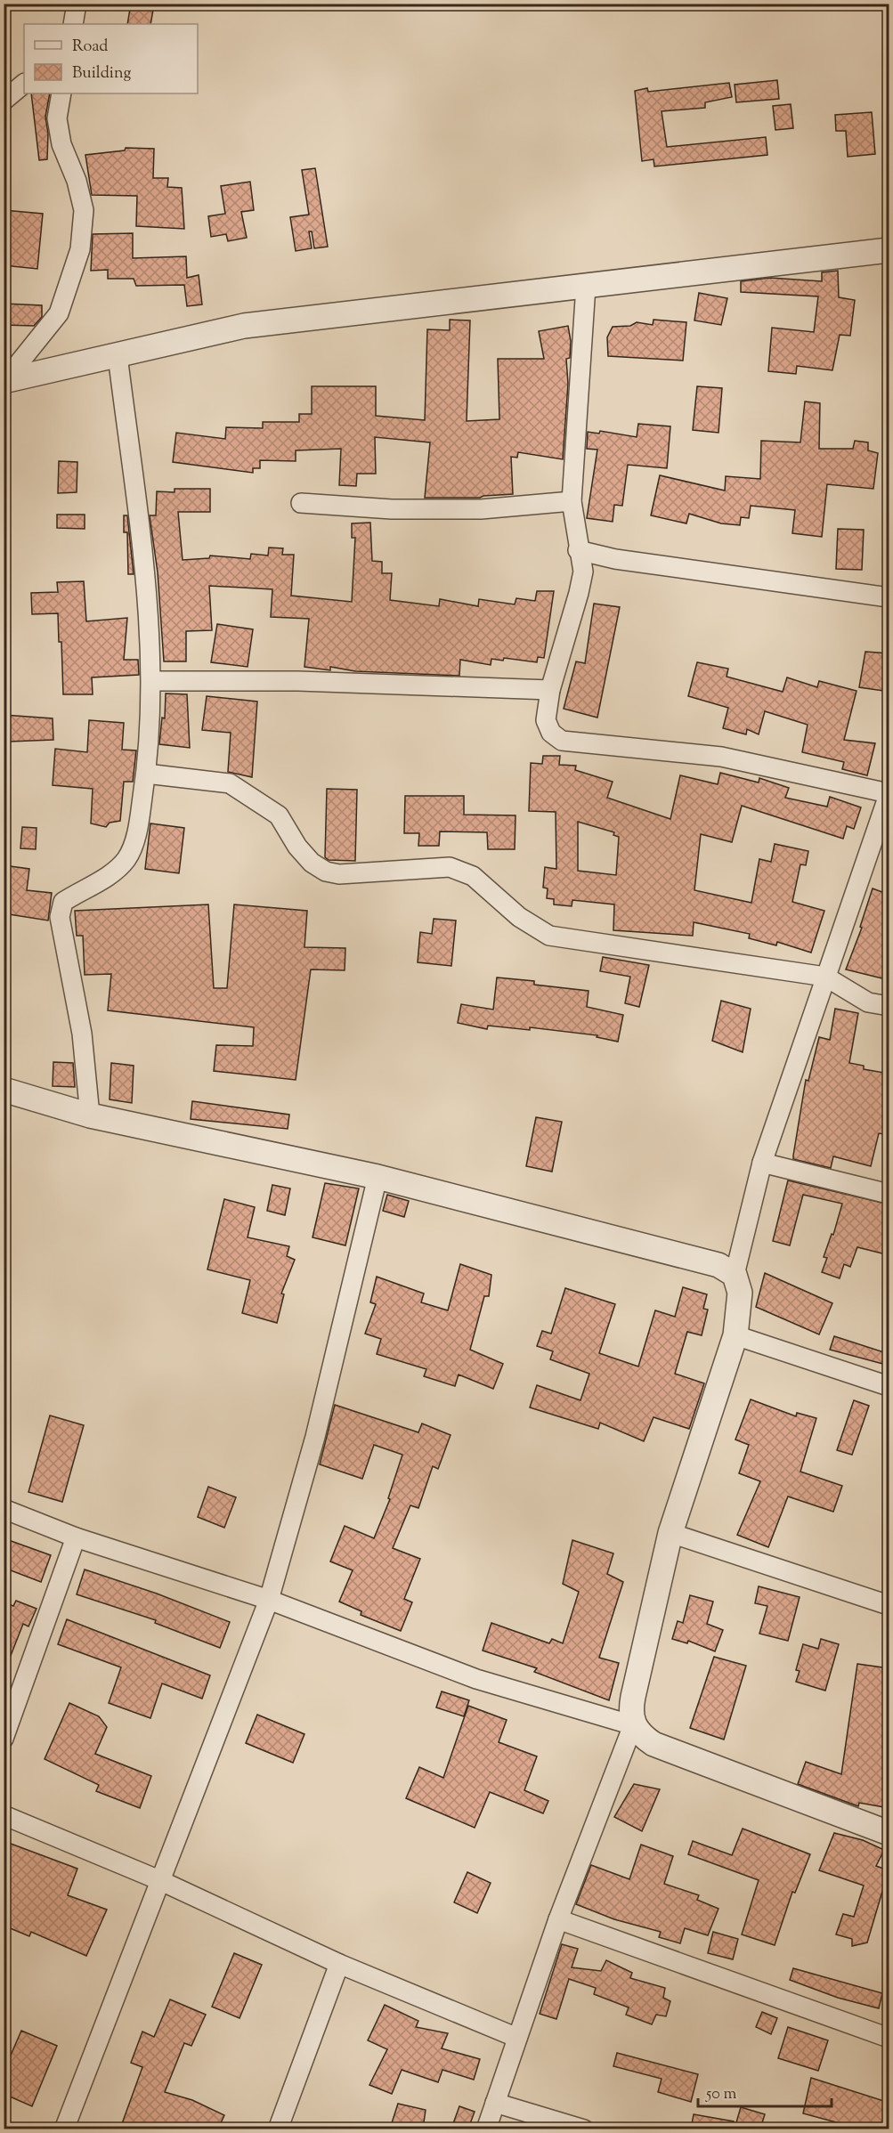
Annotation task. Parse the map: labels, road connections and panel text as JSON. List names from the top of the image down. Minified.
{"legend":["Road","Building"],"scale_bar":"50 m"}
